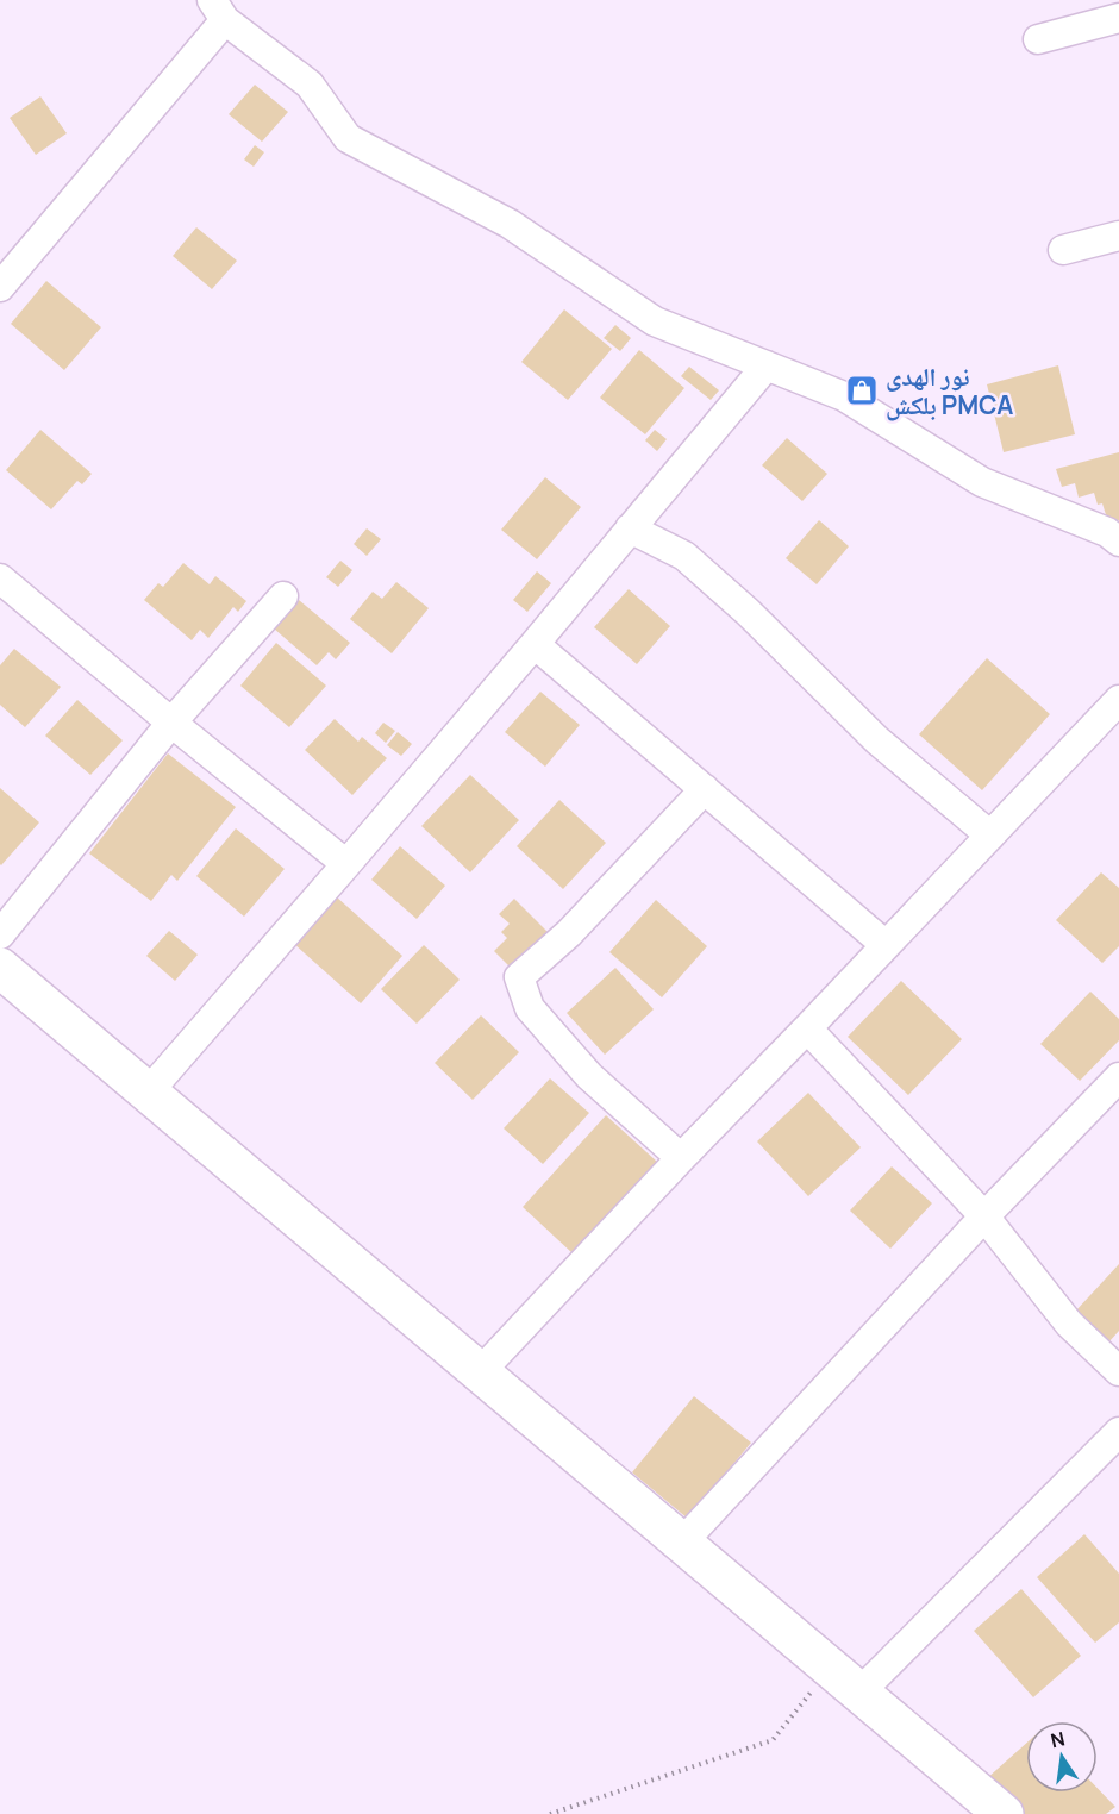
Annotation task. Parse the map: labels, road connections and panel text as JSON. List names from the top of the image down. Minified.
{"places":{"shop":["نور الهدى بلكش PMCA"]},"north":"top"}
